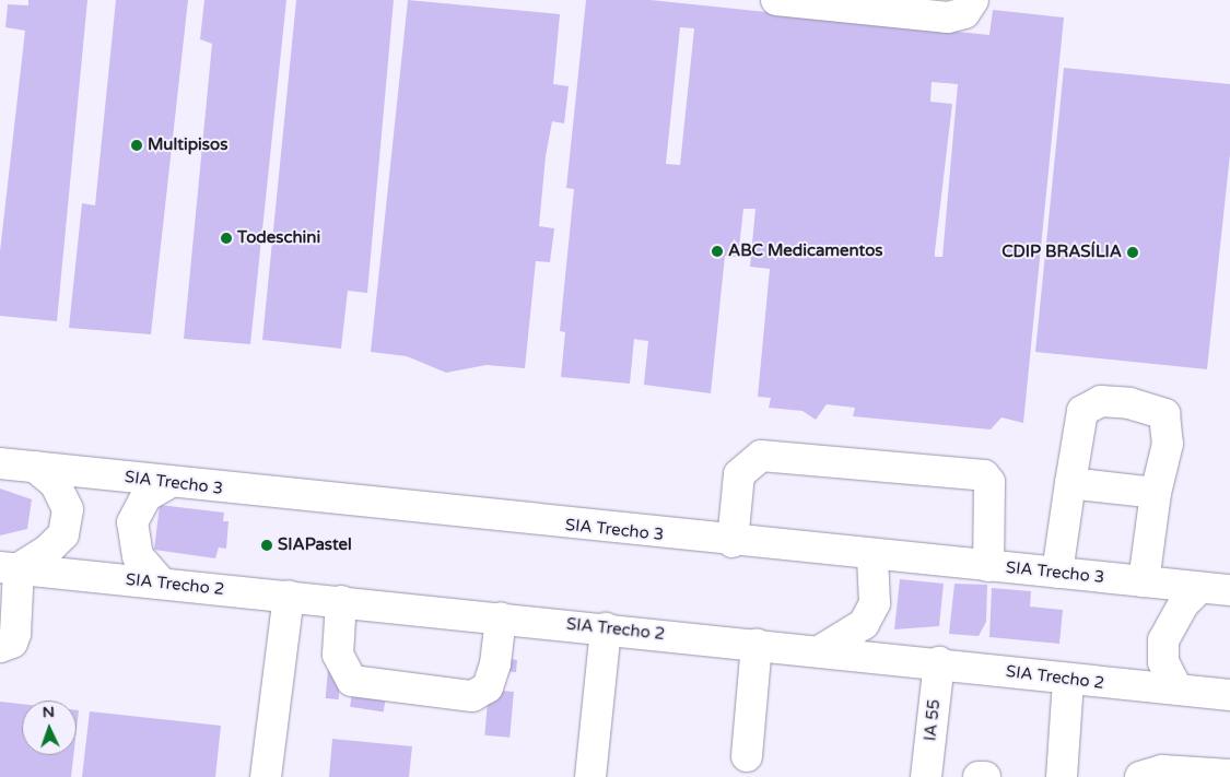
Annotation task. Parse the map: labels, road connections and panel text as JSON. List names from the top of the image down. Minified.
{"streets":{"main road":["SIA Trecho 3","SIA Trecho 2","IA 55"]},"crossings":[["SIA Trecho 2","IA 55"]],"places":["Multipisos","Todeschini","ABC Medicamentos","CDIP BRASÍLIA","SIAPastel"],"north":"top"}
